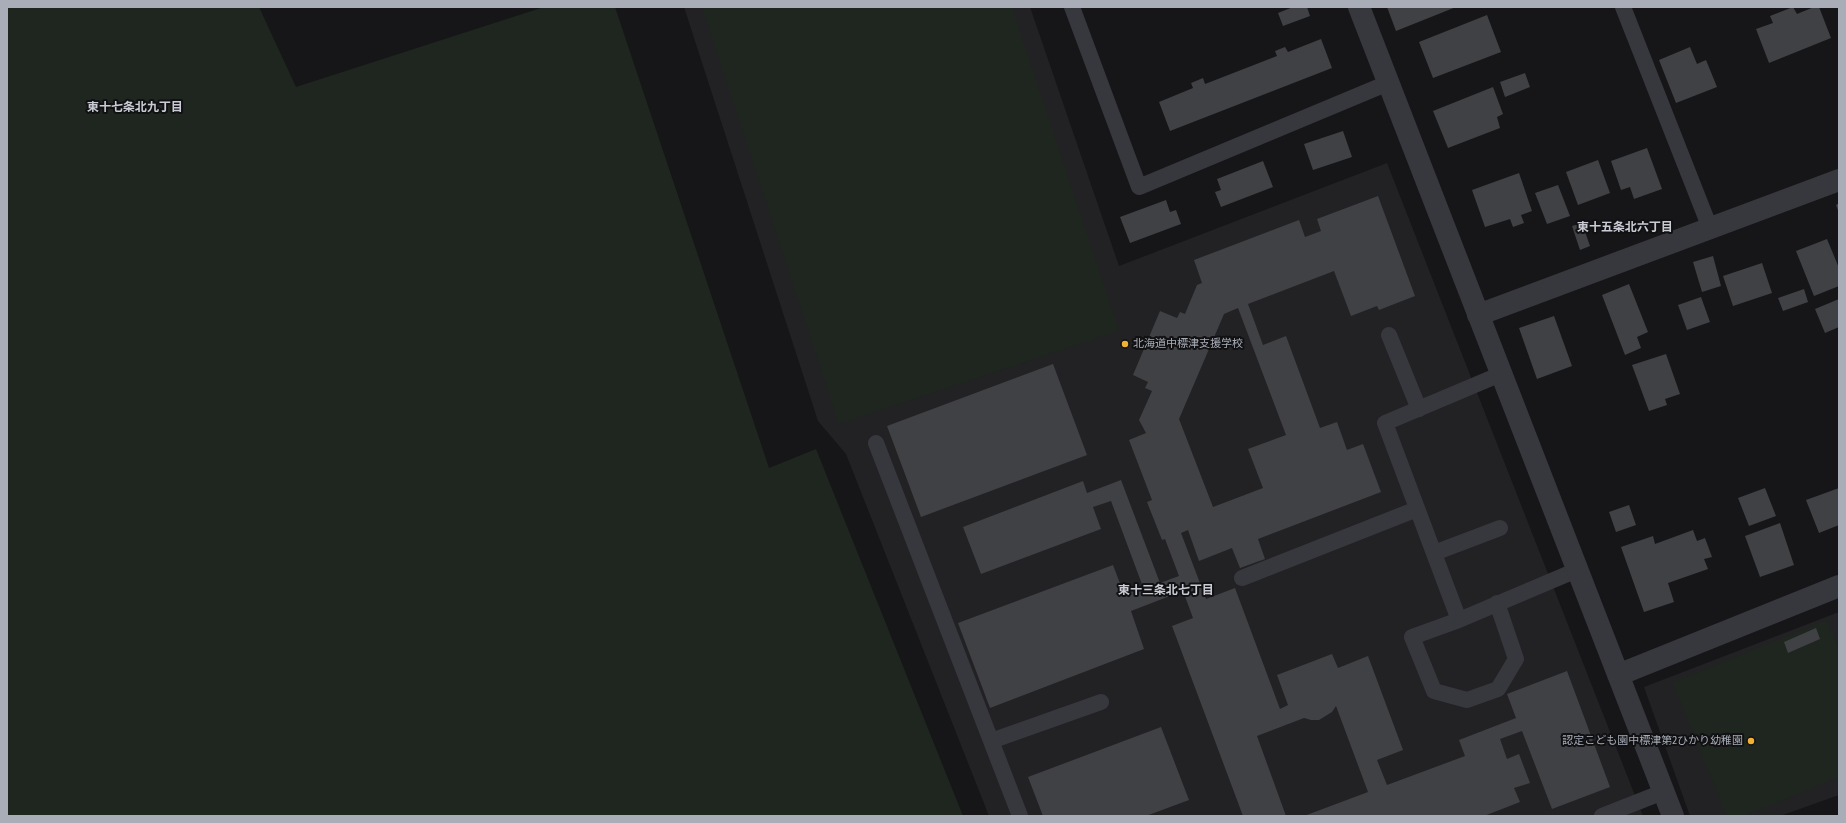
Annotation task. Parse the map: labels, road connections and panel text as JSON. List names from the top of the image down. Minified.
{"districts":["東十七条北九丁目","東十五条北六丁目","東十三条北七丁目"],"places":["北海道中標津支援学校","認定こども園中標津第2ひかり幼稚園"]}
